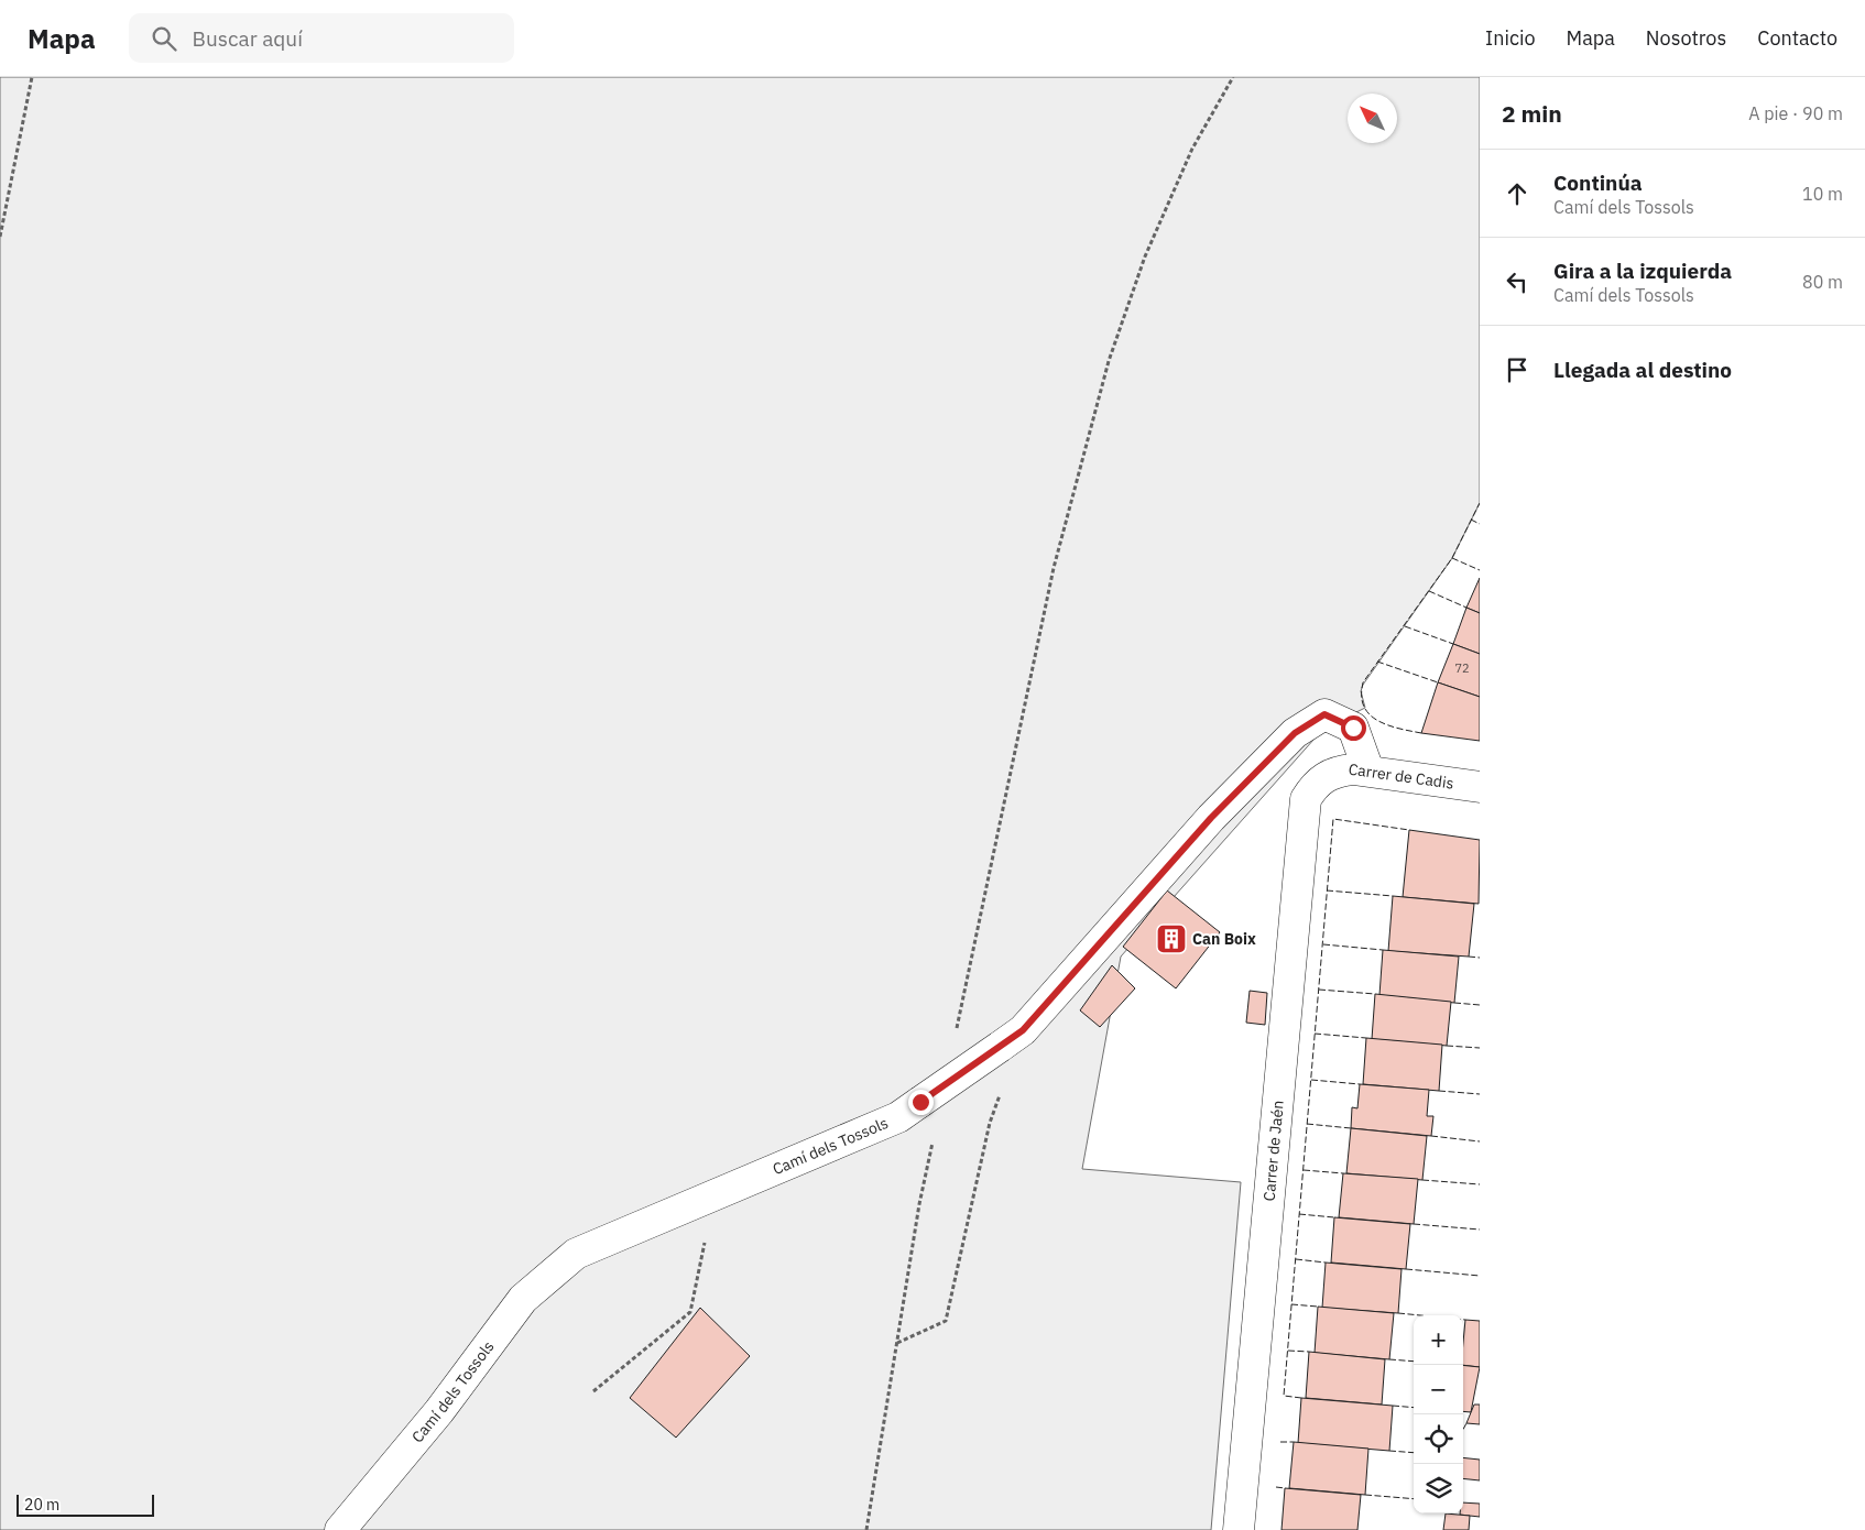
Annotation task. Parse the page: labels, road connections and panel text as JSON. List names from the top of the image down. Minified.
{"streets":{"street":["Carrer de Cadis","Camí dels Tossols","Carrer de Jaén"]},"crossings":[["Carrer de Cadis","Camí dels Tossols"],["Carrer de Cadis","Carrer de Jaén"]],"places":{"building":["Can Boix"]},"house_numbers":["72"],"scale_bar":"20 m","north":"top left","page":{"header":"Mapa","search":"Buscar aquí","nav":["Inicio","Mapa","Nosotros","Contacto"],"heading":["2 min","A pie · 90 m"],"list":[["Continúa","Camí dels Tossols","10 m"],["Gira a la izquierda","Camí dels Tossols","80 m"],"Llegada al destino"],"map_buttons":["+","−"],"scale":"20 m"}}
